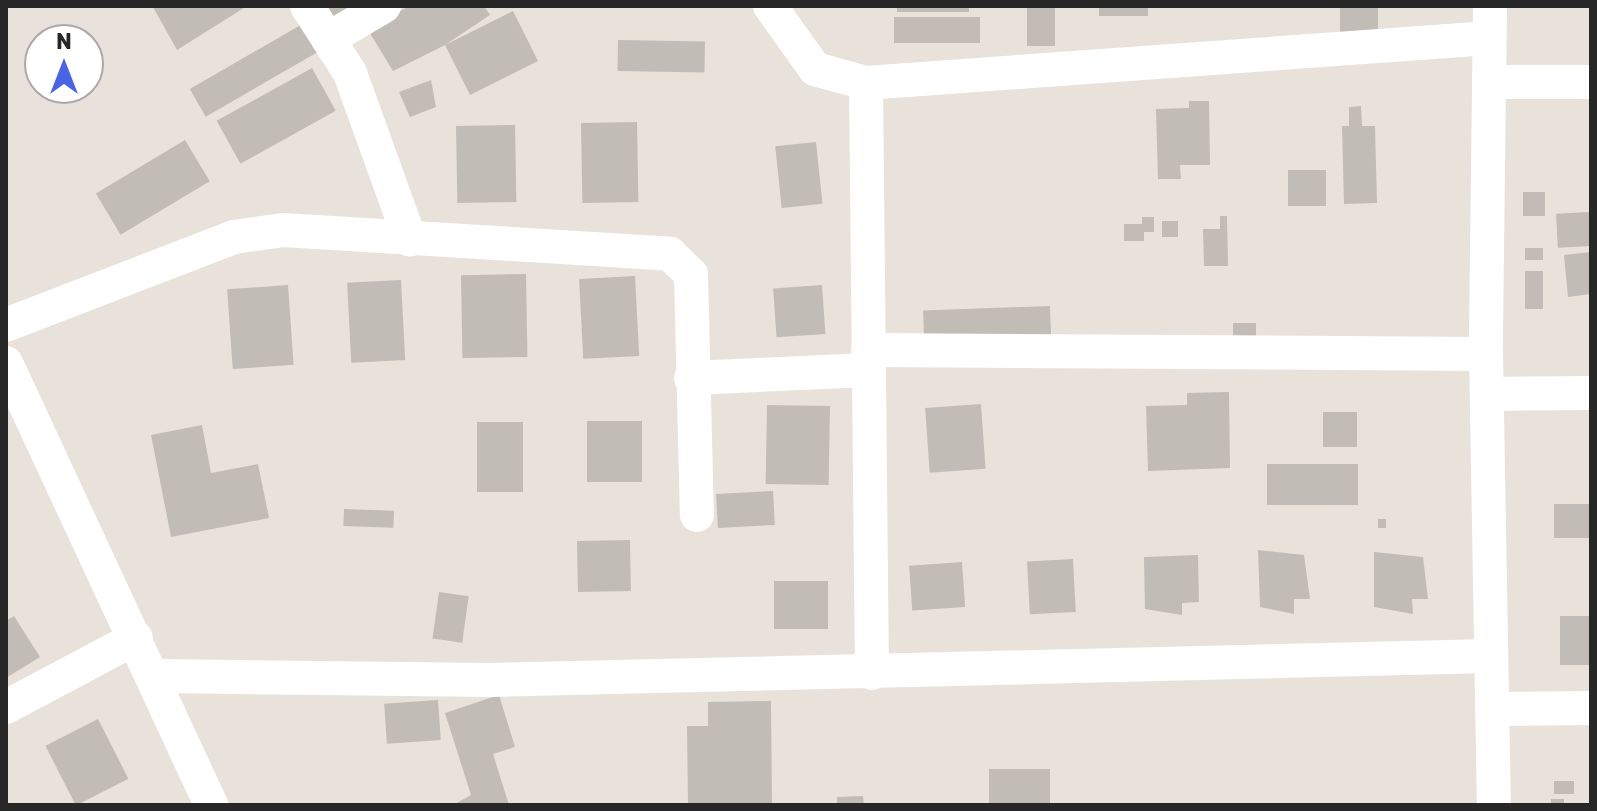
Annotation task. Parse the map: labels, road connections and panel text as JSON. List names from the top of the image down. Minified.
{"north":"top"}
